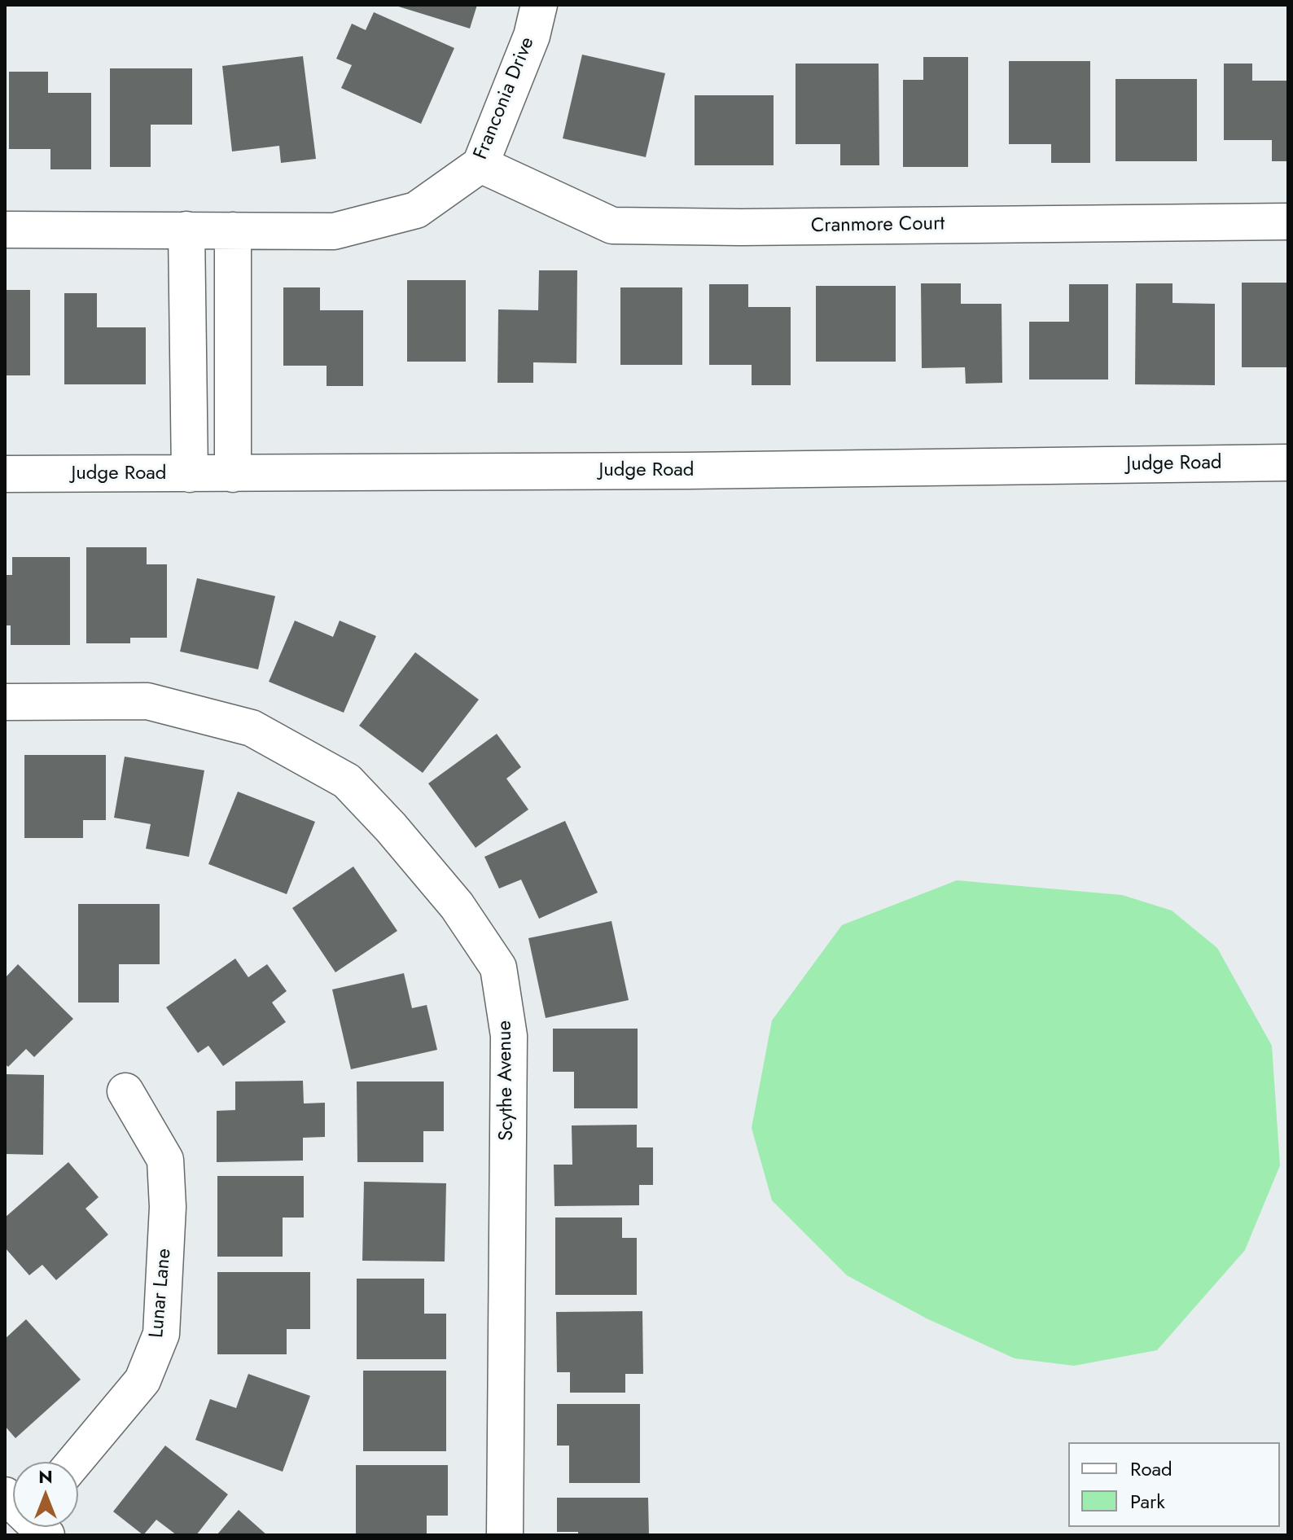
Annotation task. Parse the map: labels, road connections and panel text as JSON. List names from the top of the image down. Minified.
{"streets":{"street":["Franconia Drive","Cranmore Court","Judge Road","Scythe Avenue","Lunar Lane"]},"crossings":[["Franconia Drive","Cranmore Court"]],"legend":["Road","Park"],"north":"top"}
